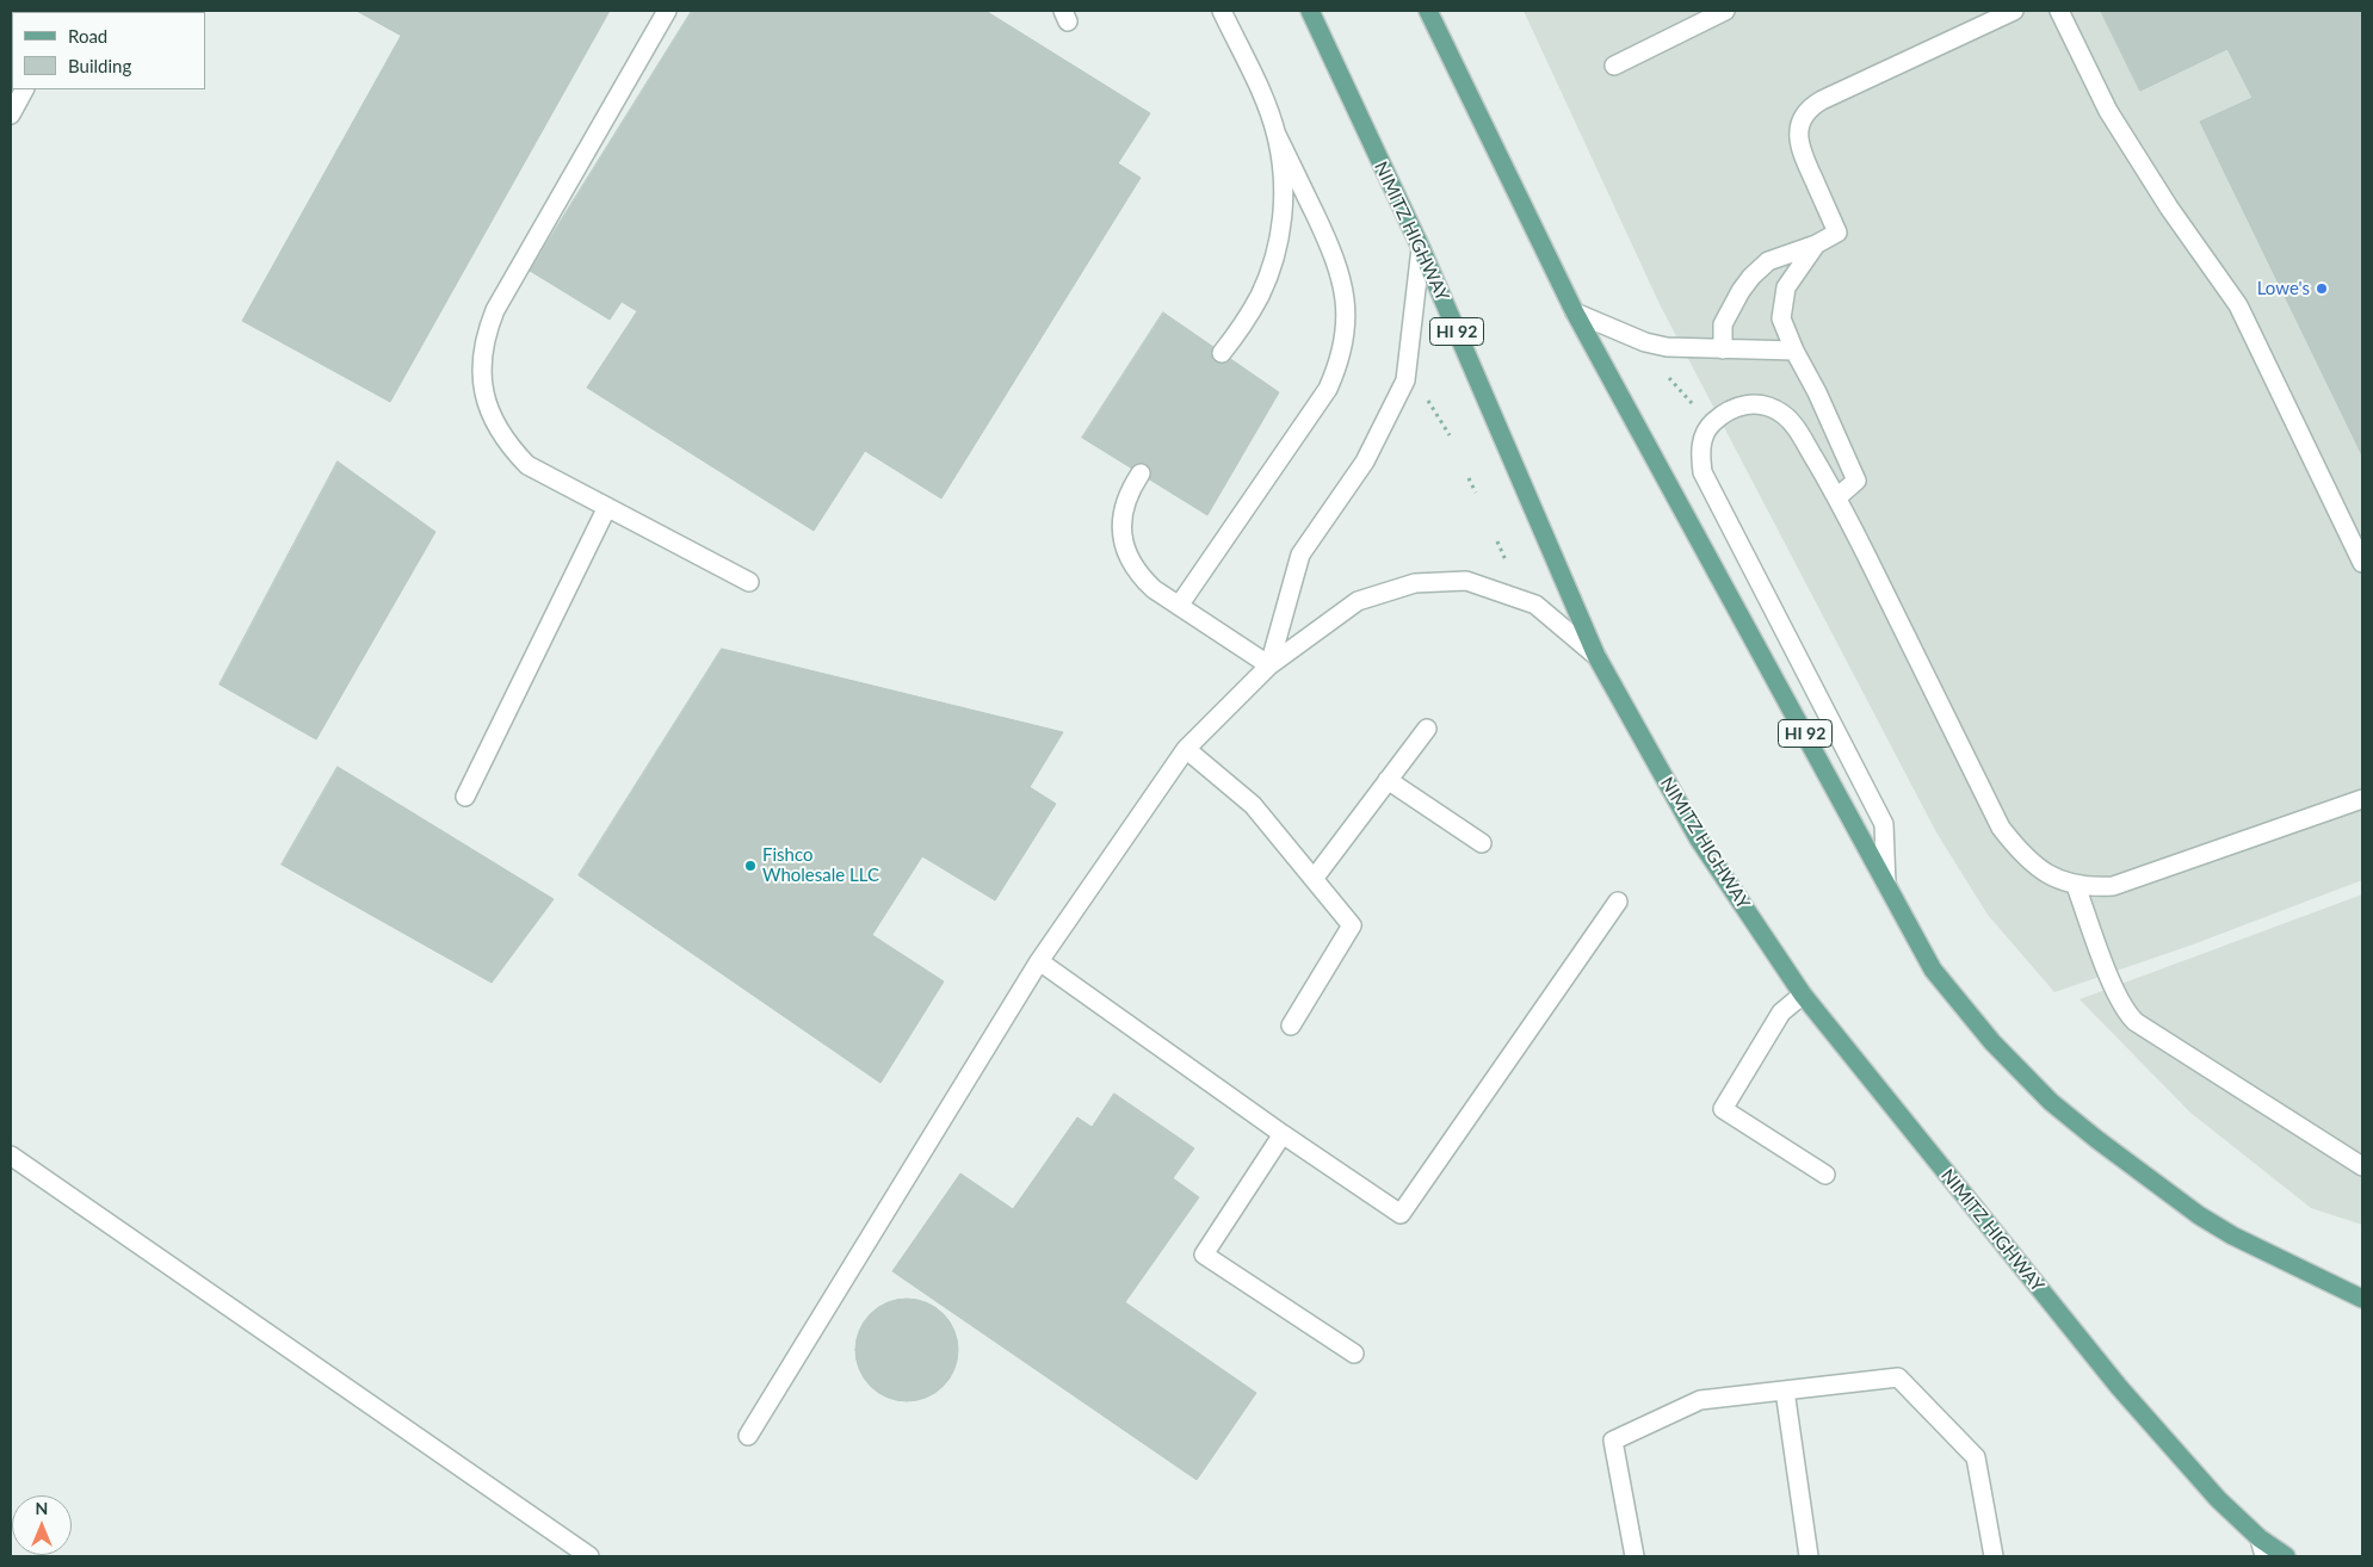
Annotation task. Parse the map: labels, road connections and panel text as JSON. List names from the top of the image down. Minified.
{"streets":{"main road":["NIMITZ HIGHWAY","HI 92"]},"places":["Lowe's","Fishco Wholesale LLC"],"legend":["Road","Building"],"north":"top"}
